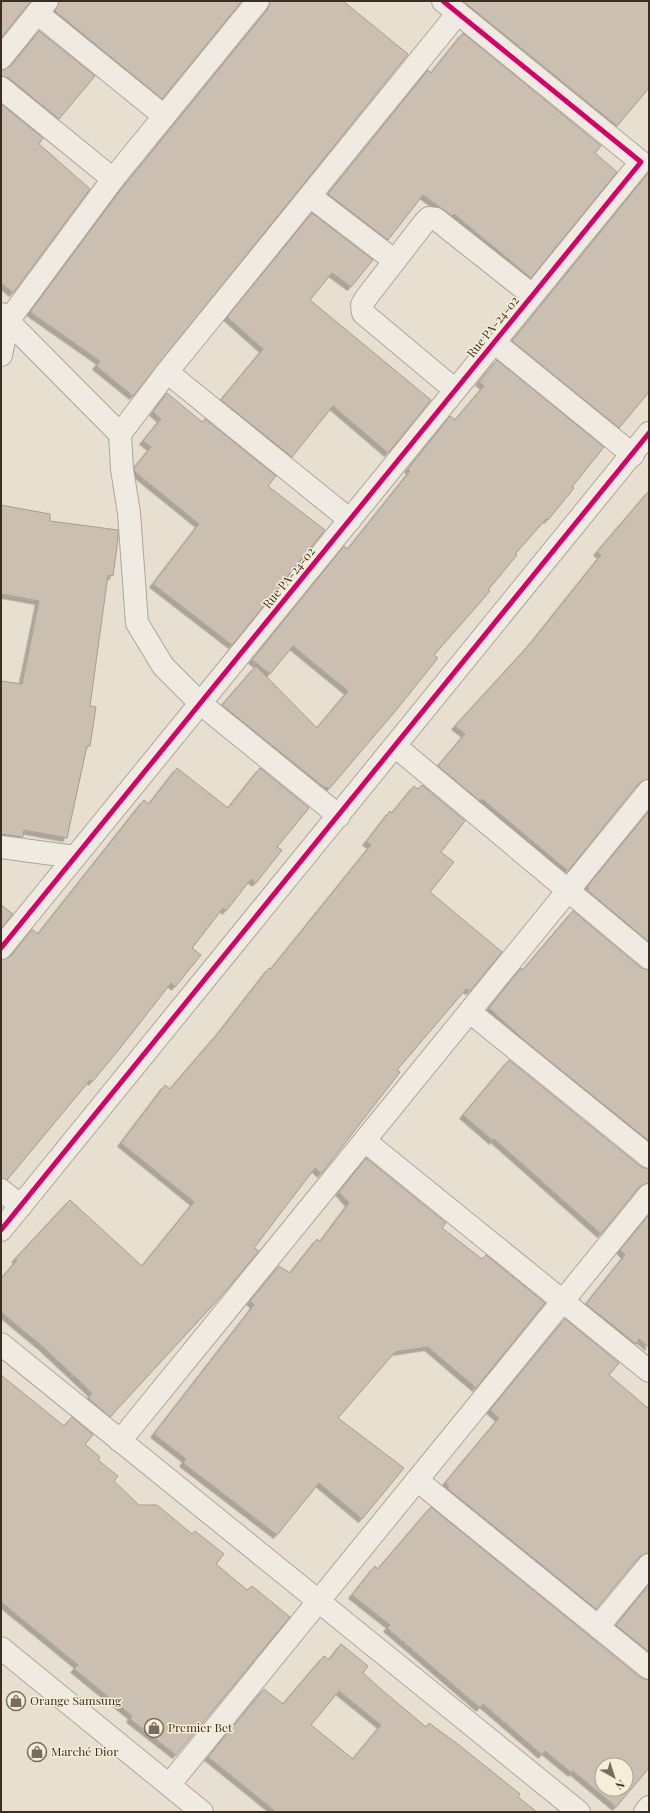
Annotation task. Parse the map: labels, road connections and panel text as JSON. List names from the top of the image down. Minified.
{"streets":{"street":["Rue PA-24-02"]},"places":{"shop":["Orange Samsung","Premier Bet","Marché Dior"]},"north":"bottom right"}
